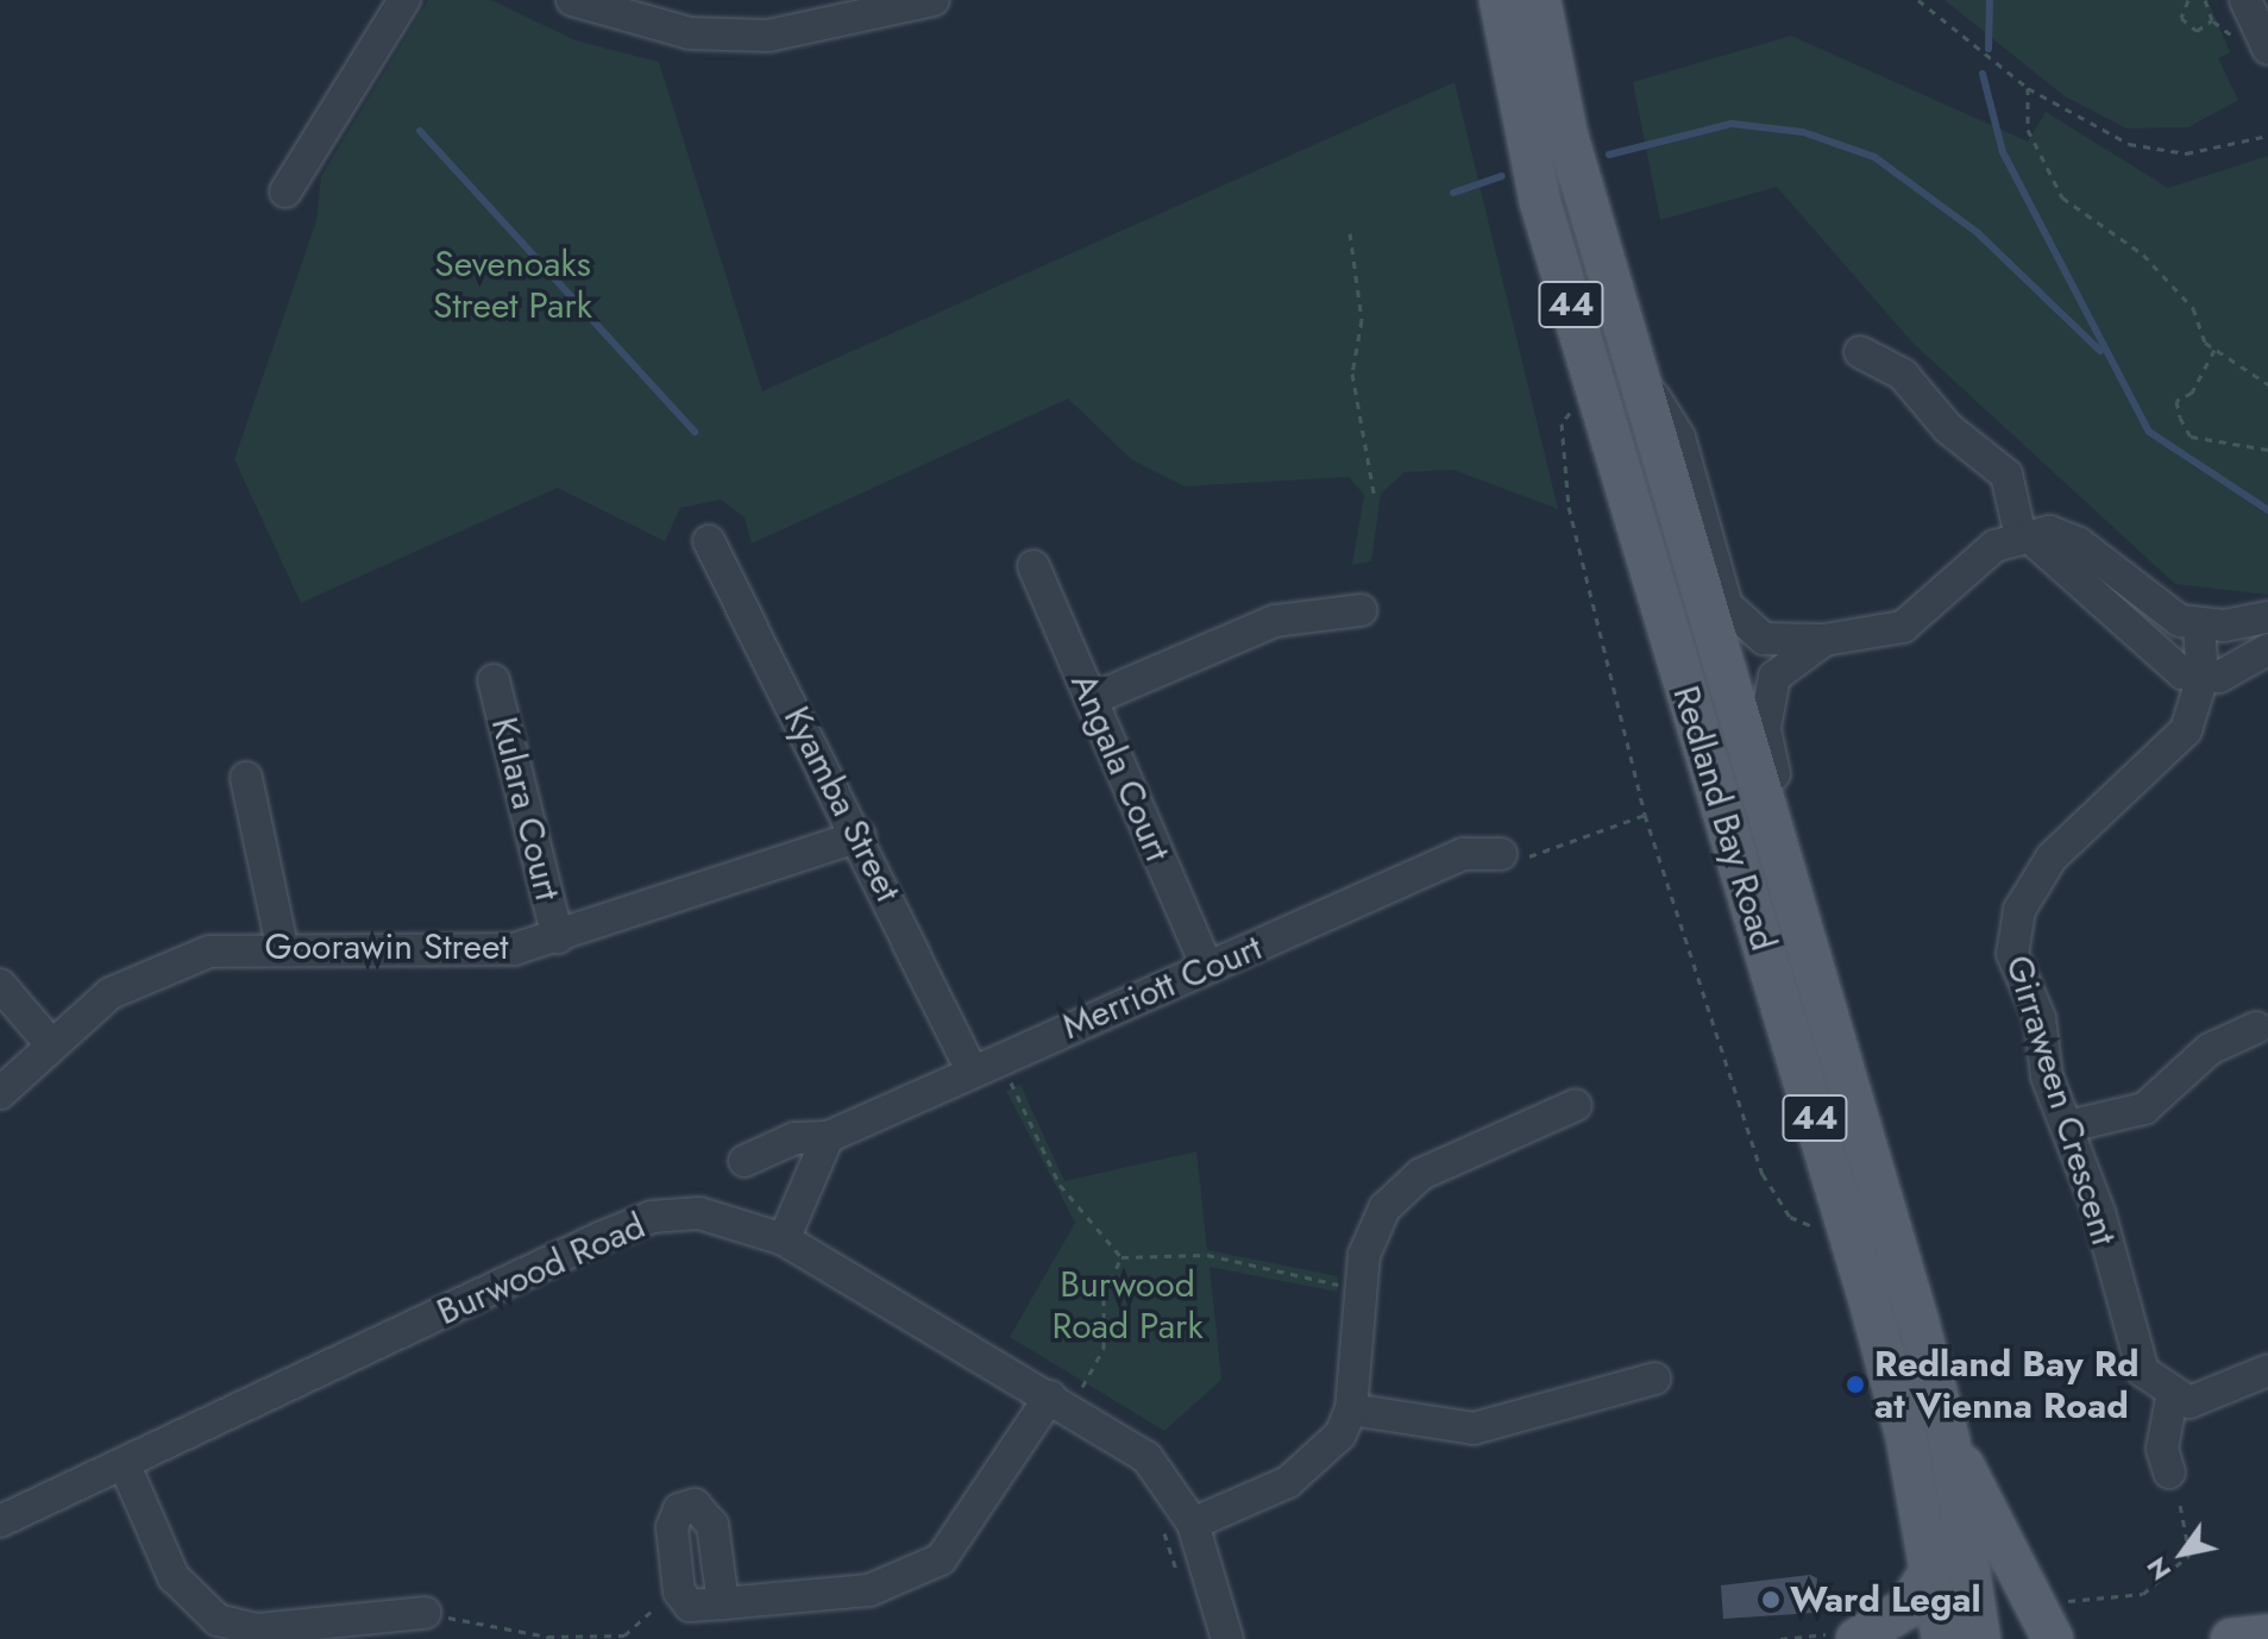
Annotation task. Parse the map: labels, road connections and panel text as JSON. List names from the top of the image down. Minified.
{"streets":{"main road":["44","Redland Bay Road"],"street":["Angala Court","Kyamba Street","Kulara Court","Goorawin Street","Merriott Court","Girraween Crescent","Burwood Road"]},"crossings":[["Angala Court","Merriott Court"],["Kyamba Street","Goorawin Street"],["Kyamba Street","Merriott Court"],["Kulara Court","Goorawin Street"]],"parks":["Sevenoaks Street Park","Burwood Road Park"],"places":["Redland Bay Rd at Vienna Road","Ward Legal"],"north":"bottom left"}
